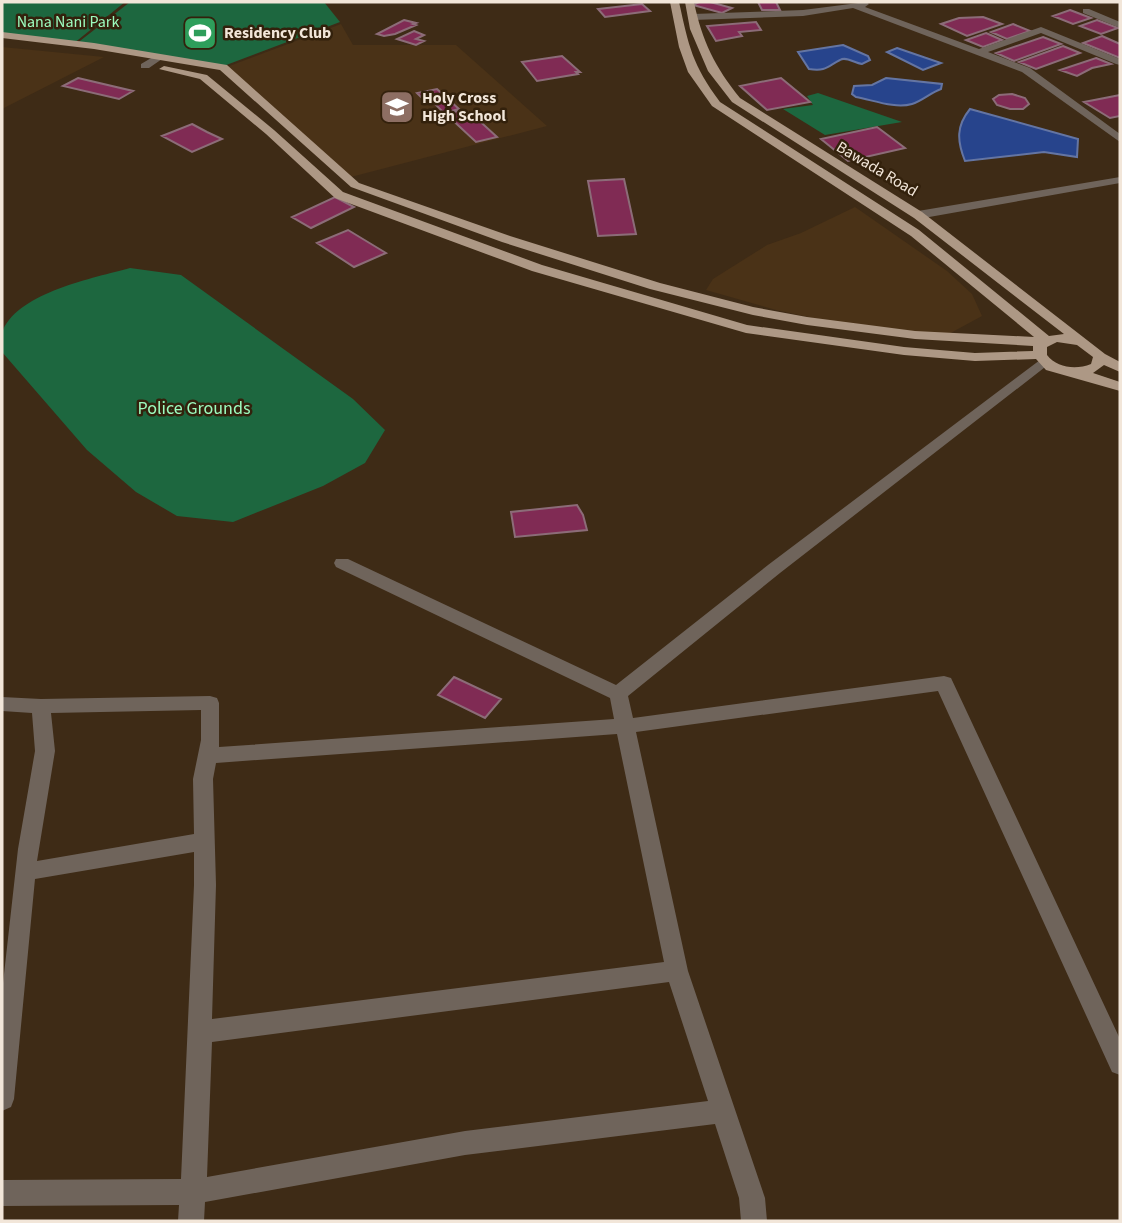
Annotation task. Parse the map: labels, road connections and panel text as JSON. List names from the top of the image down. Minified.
{"streets":{"main road":["Bawada Road"]},"parks":["Nana Nani Park","Police Grounds"],"places":{"sports":["Residency Club"],"school or university":["Holy Cross High School"]}}
